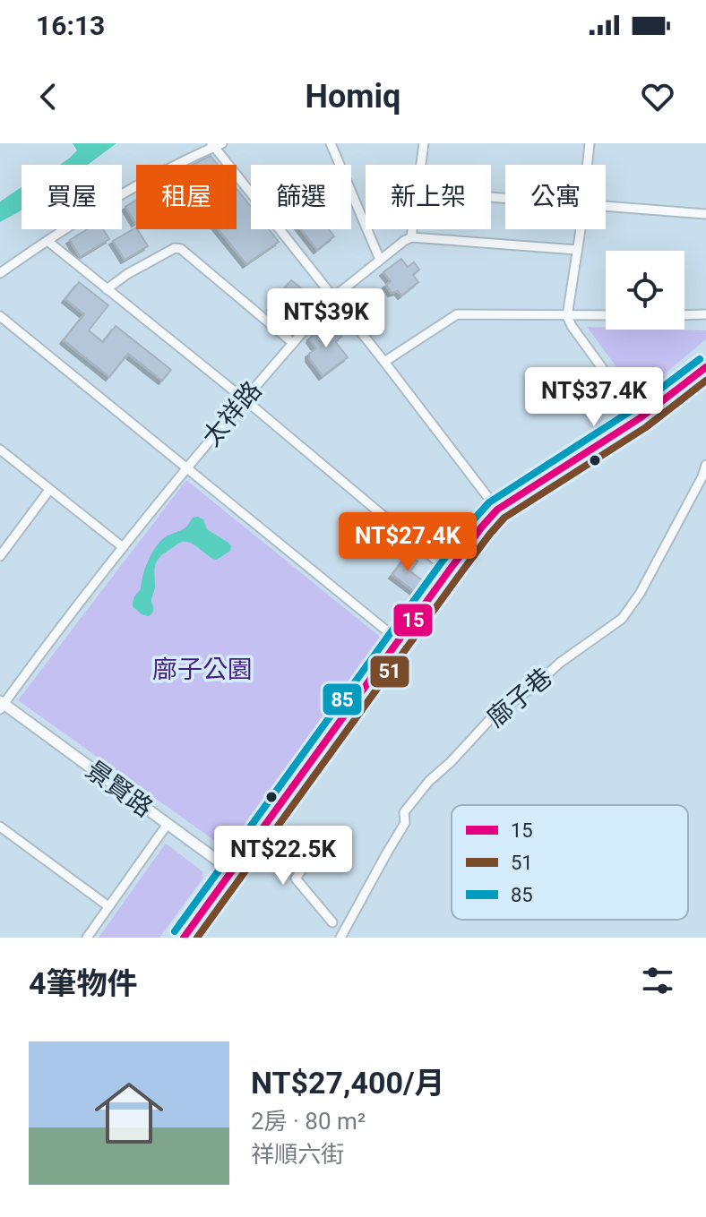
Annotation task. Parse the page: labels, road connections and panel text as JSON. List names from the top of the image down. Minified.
{"streets":{"street":["太祥路","廍子巷","景賢路"]},"crossings":[["太祥路","景賢路"]],"parks":["廍子公園"],"lines":["transit line 85","transit line 15","transit line 51"],"legend":["15","51","85"],"page":{"status":"16:13","header":"Homiq","chip":["買屋","租屋","篩選","新上架","公寓"],"price":["NT$39K","NT$37.4K","NT$27.4K","NT$22.5K"],"heading":"4筆物件","list":[{"name":"NT$27,400/月","note":"2房 · 80 m² · 祥順六街"}]}}
